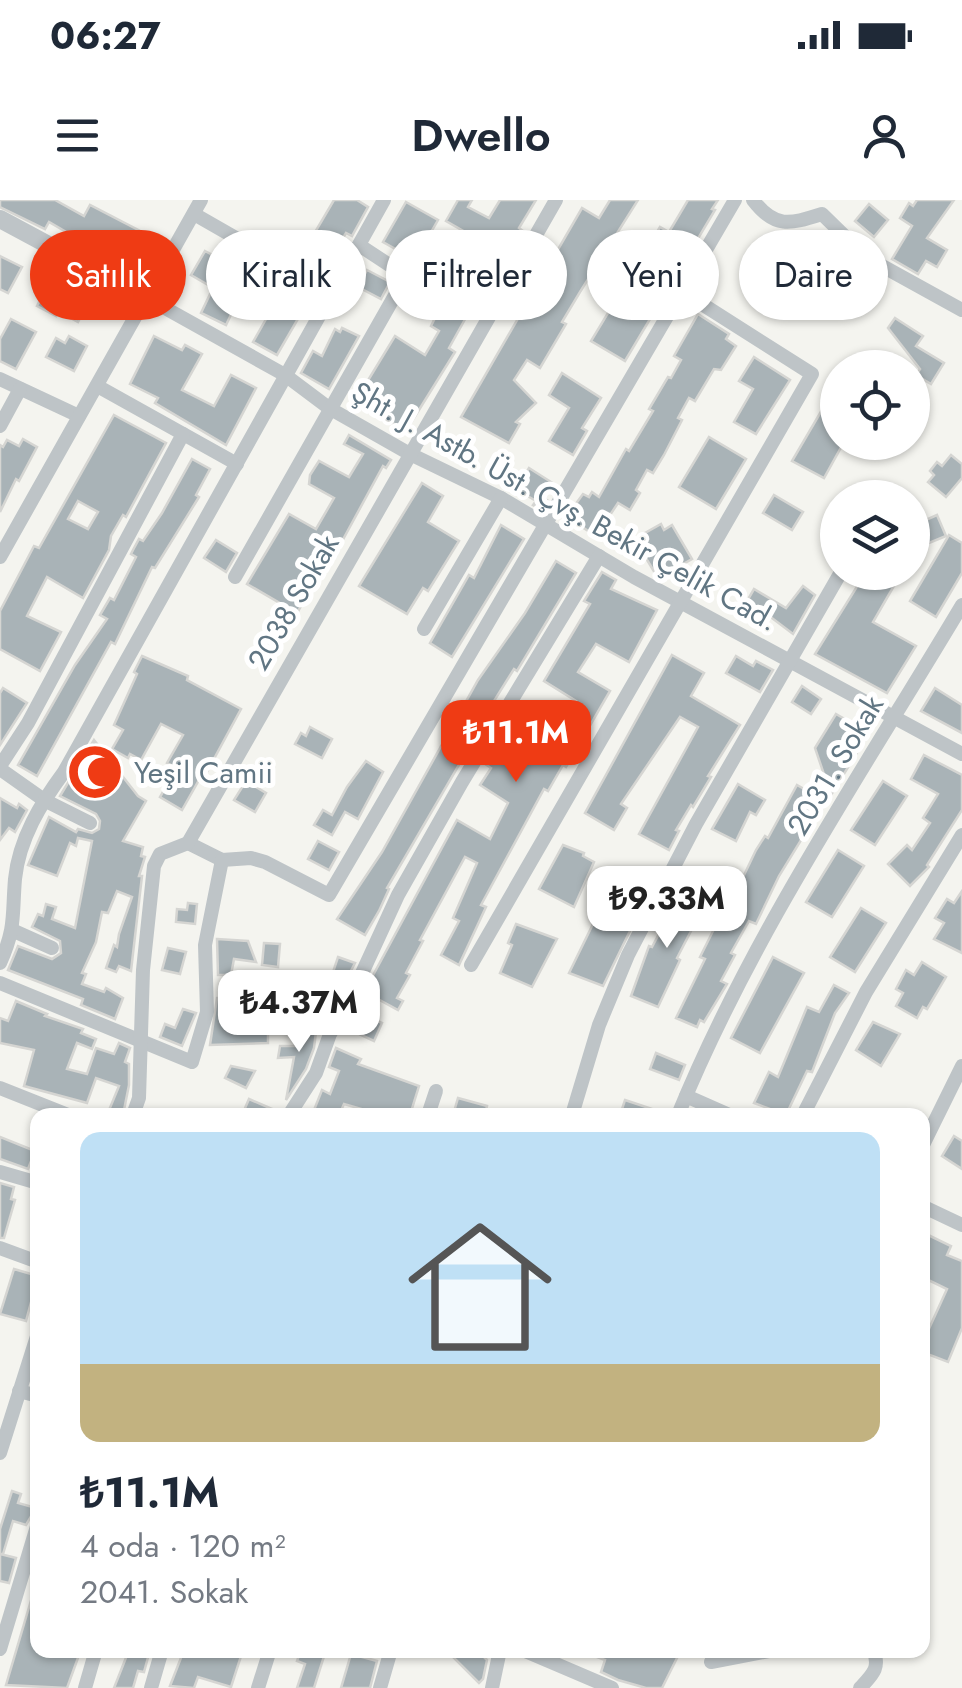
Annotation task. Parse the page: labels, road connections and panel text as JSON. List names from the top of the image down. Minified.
{"streets":{"street":["Şht. J. Astb. Üst. Çvş. Bekir Çelik Cad.","2038 Sokak","2031. Sokak"]},"crossings":[["Şht. J. Astb. Üst. Çvş. Bekir Çelik Cad.","2038 Sokak"],["Şht. J. Astb. Üst. Çvş. Bekir Çelik Cad.","2031. Sokak"]],"places":{"mosque":["Yeşil Camii"]},"page":{"status":"06:27","header":"Dwello","chip":["Satılık","Kiralık","Filtreler","Yeni","Daire"],"price":["₺11.1M","₺9.33M","₺4.37M"],"list":[{"name":"₺11.1M","note":"4 oda · 120 m² · 2041. Sokak"}]}}
